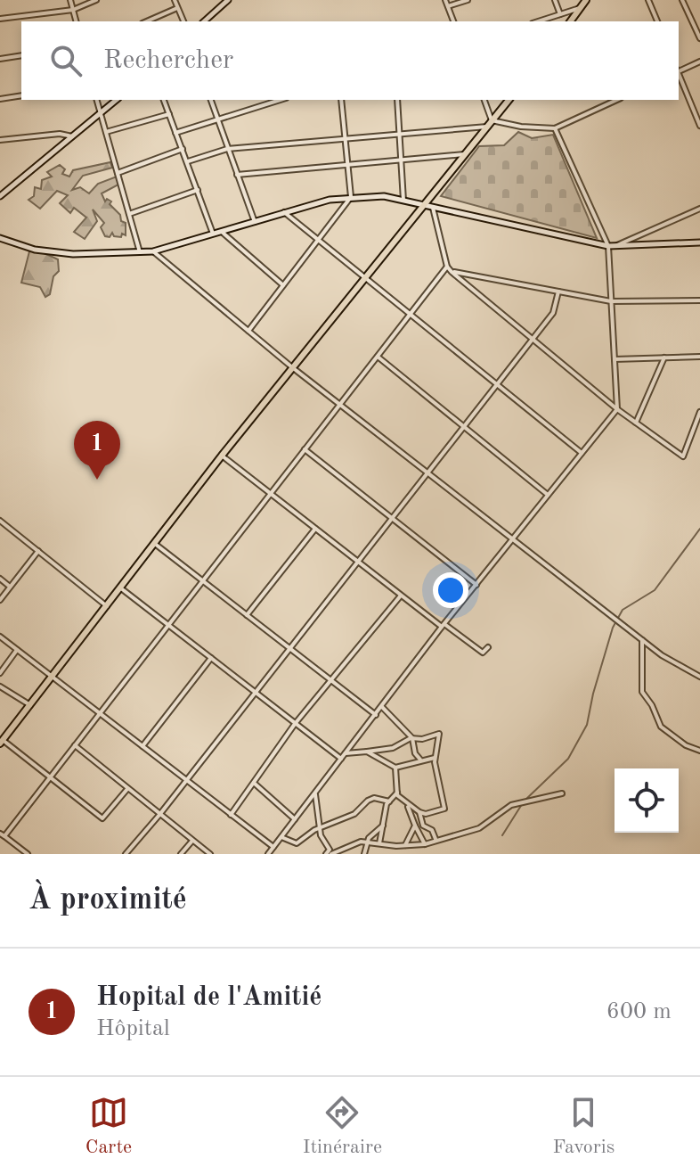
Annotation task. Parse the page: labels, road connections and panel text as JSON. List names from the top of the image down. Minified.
{"page":{"search":"Rechercher","pins":"1","heading":"À proximité","list":[{"mark":"1","name":"Hopital de l'Amitié","note":"Hôpital","value":"600 m"}],"nav":["Carte","Itinéraire","Favoris"]}}
